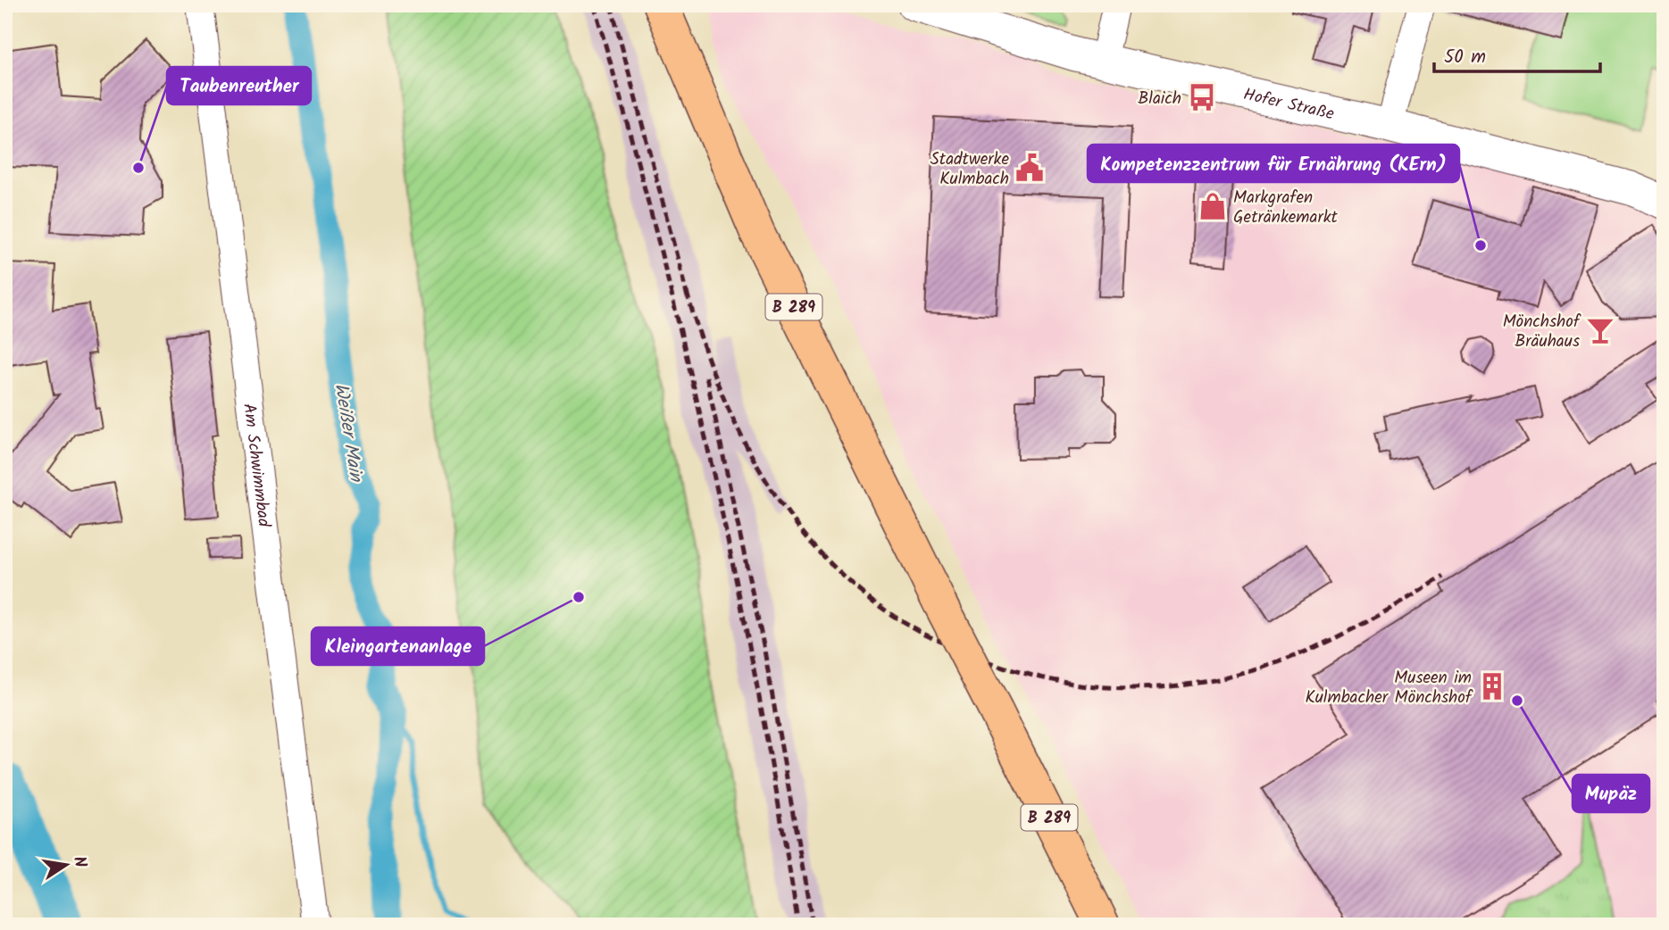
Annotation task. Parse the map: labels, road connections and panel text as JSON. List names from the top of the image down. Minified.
{"streets":{"highway":["B 289"],"street":["Hofer Straße","Am Schwimmbad"]},"water":["Weißer Main"],"places":{"bus stop":["Blaich"],"other":["Taubenreuther","Kompetenzzentrum für Ernährung (KErn)","Kleingartenanlage","Mupäz"],"public building":["Stadtwerke Kulmbach"],"shop":["Markgrafen Getränkemarkt"],"bar":["Mönchshof Bräuhaus"],"building":["Museen im Kulmbacher Mönchshof"]},"scale_bar":"50 m","north":"right"}
